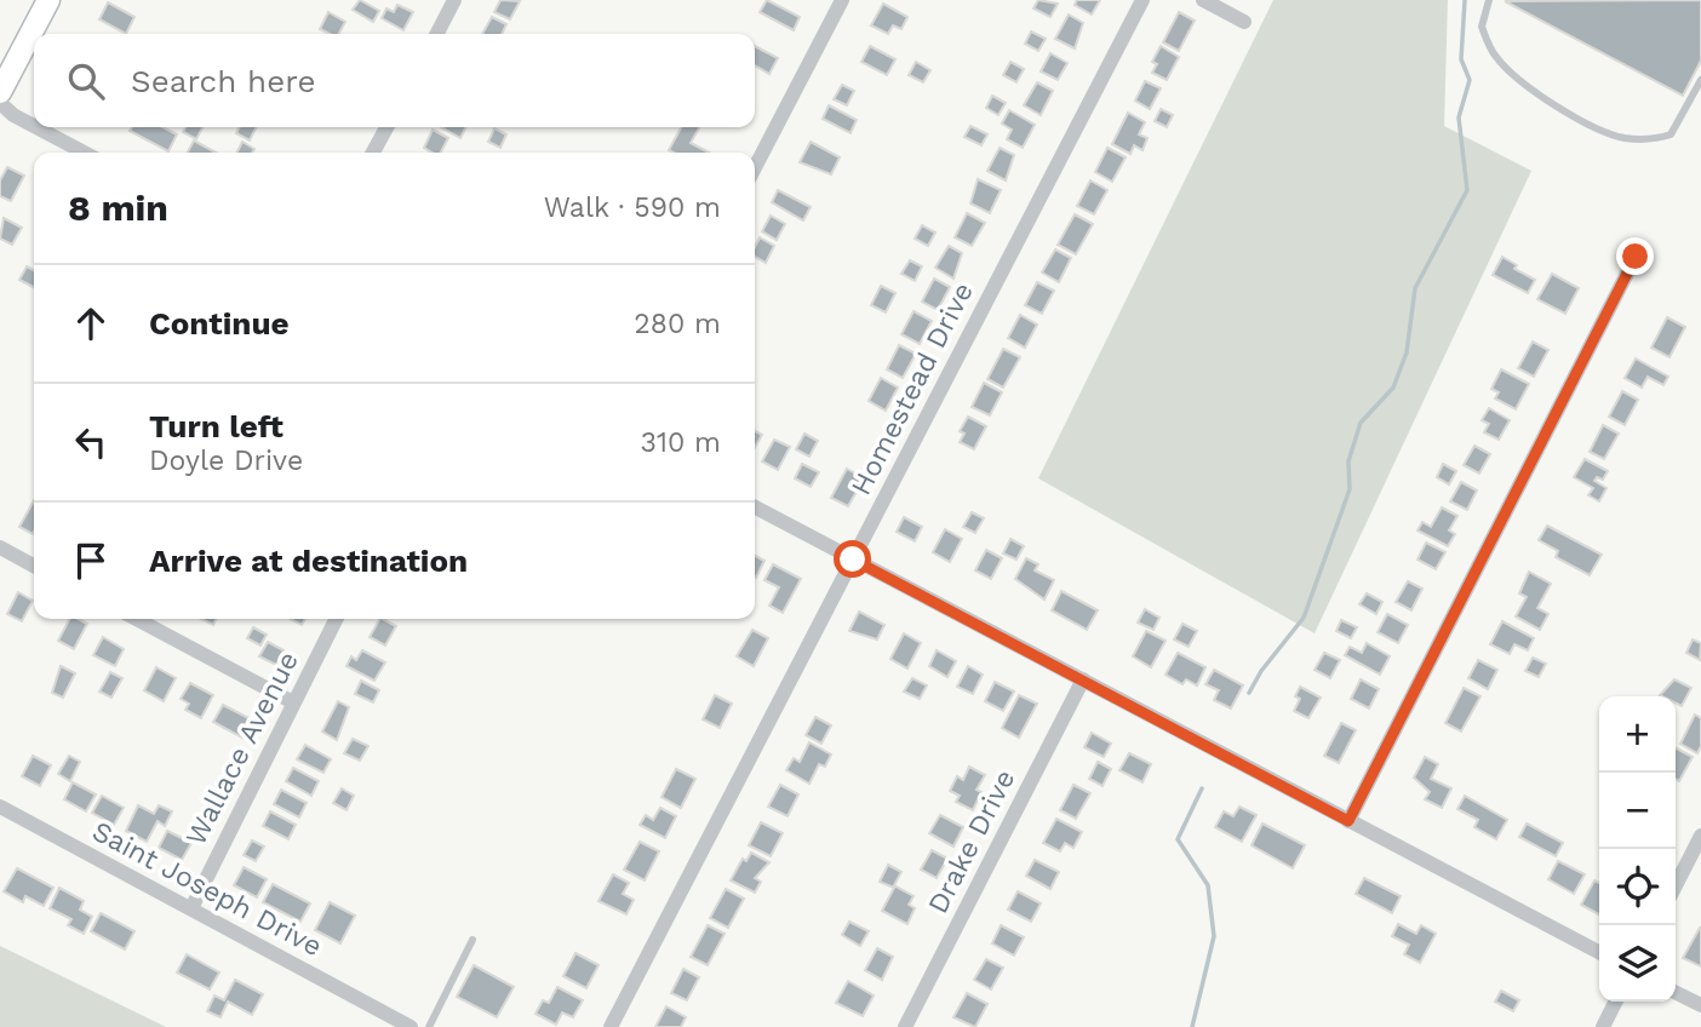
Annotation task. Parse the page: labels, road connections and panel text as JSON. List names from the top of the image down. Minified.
{"streets":{"street":["Homestead Drive","Wallace Avenue","Drake Drive","Saint Joseph Drive"]},"crossings":[["Wallace Avenue","Saint Joseph Drive"]],"page":{"search":"Search here","heading":["8 min","Walk · 590 m"],"list":[["Continue","280 m"],["Turn left","Doyle Drive","310 m"],"Arrive at destination"],"map_buttons":["+","−"]}}
